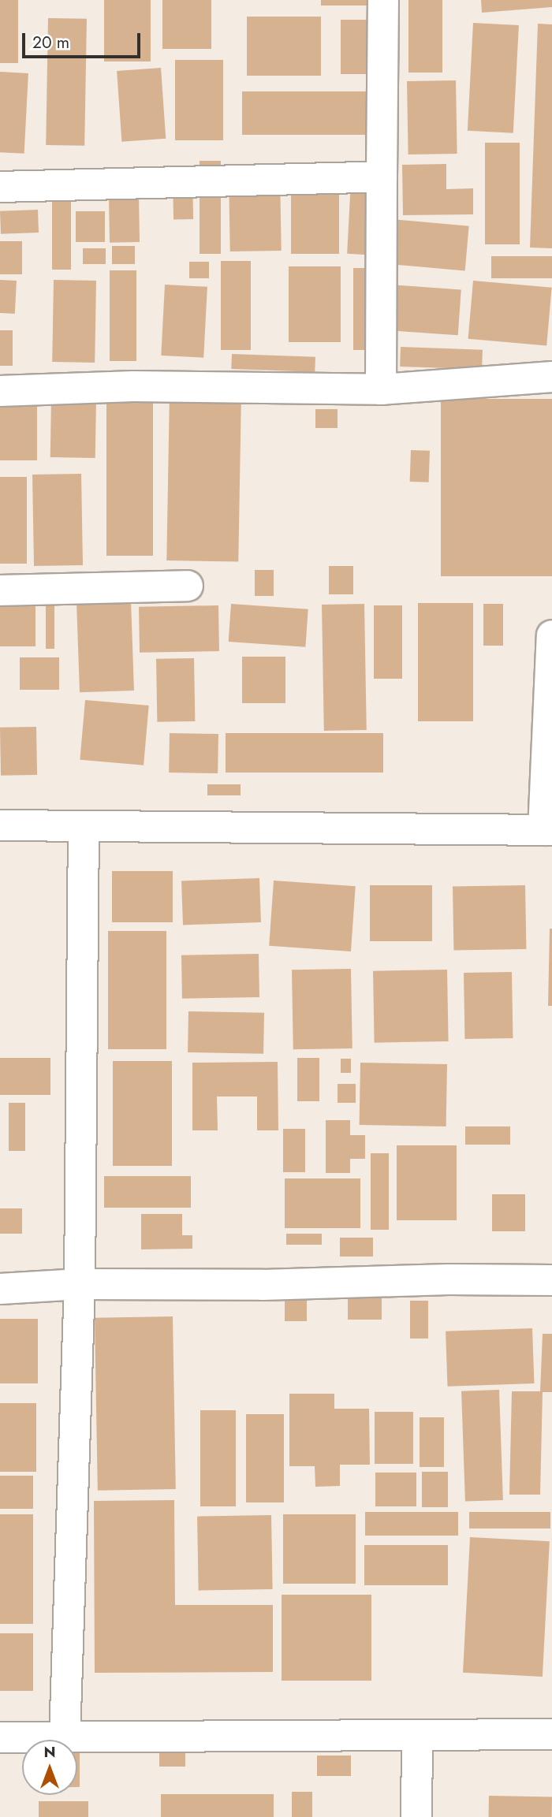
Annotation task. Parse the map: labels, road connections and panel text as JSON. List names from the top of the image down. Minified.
{"scale_bar":"20 m","north":"top"}
